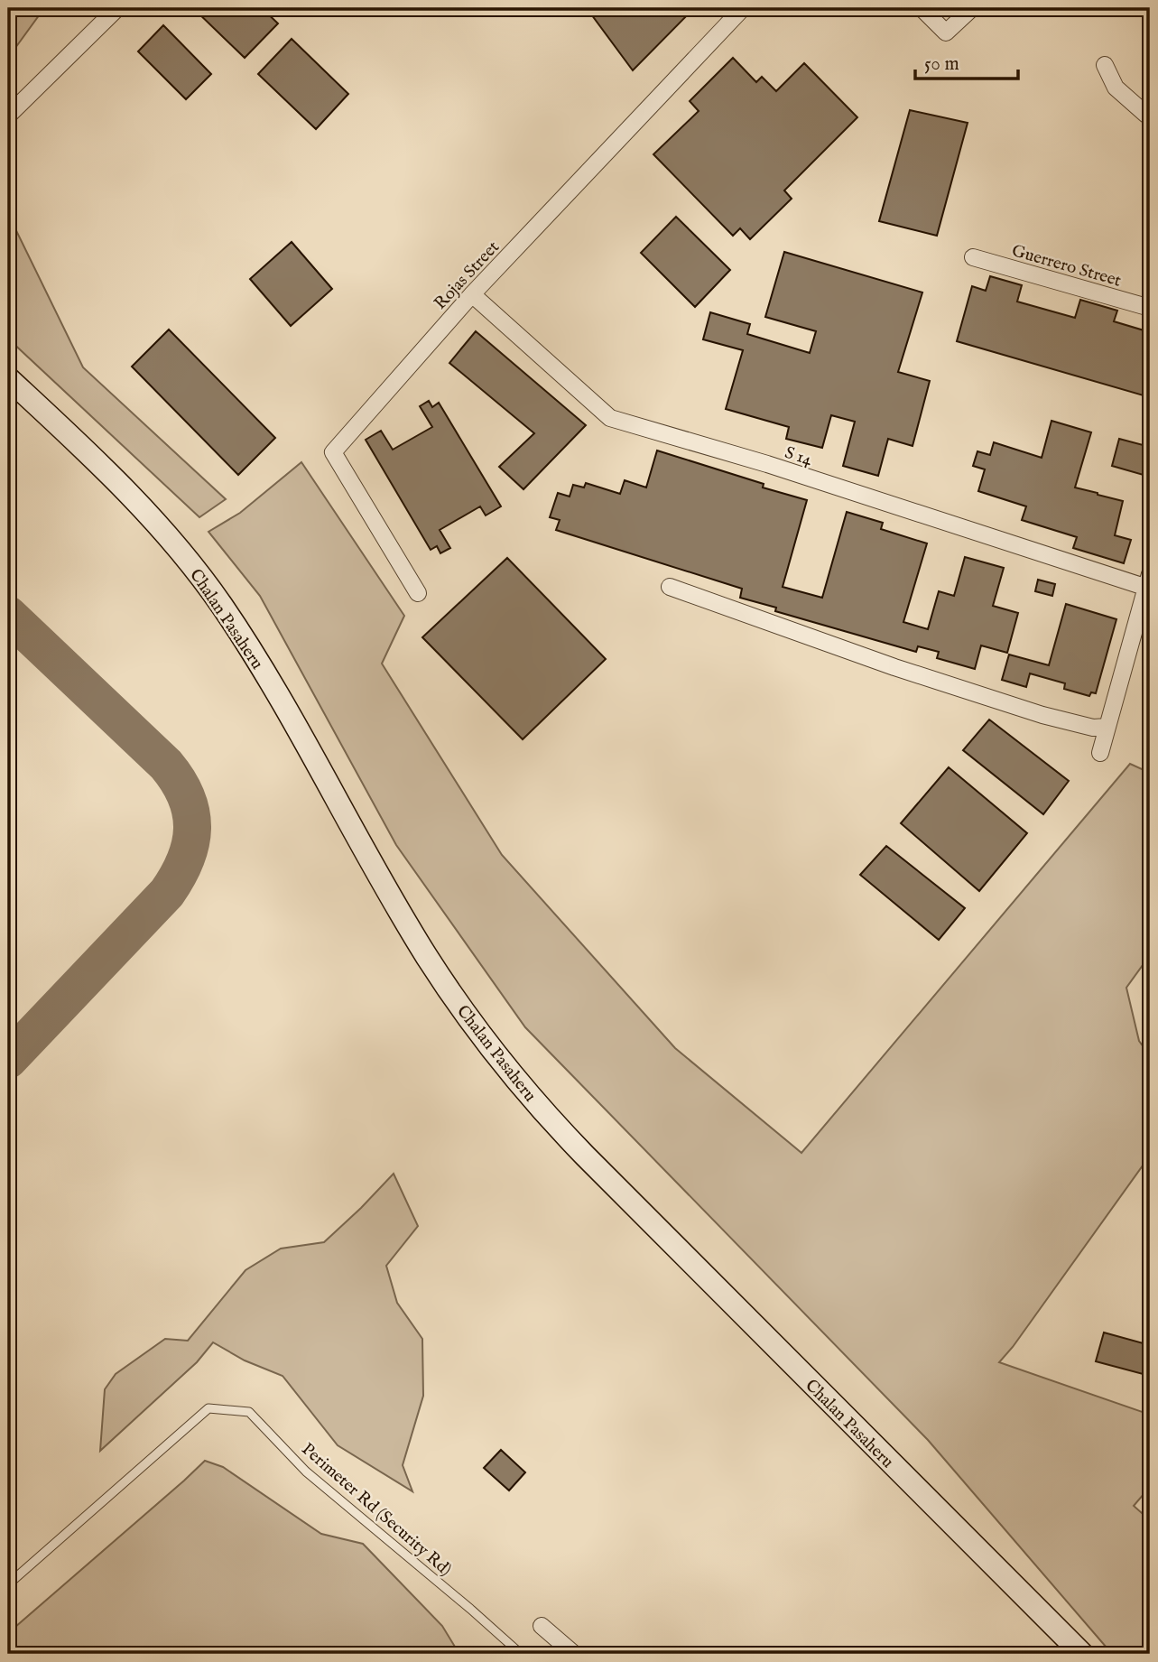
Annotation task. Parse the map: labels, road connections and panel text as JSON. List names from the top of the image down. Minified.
{"streets":{"main road":["Chalan Pasaheru"],"street":["Guerrero Street","Rojas Street","S 14"],"lane":["Perimeter Rd (Security Rd)"]},"crossings":[["Rojas Street","S 14"]],"scale_bar":"50 m"}
